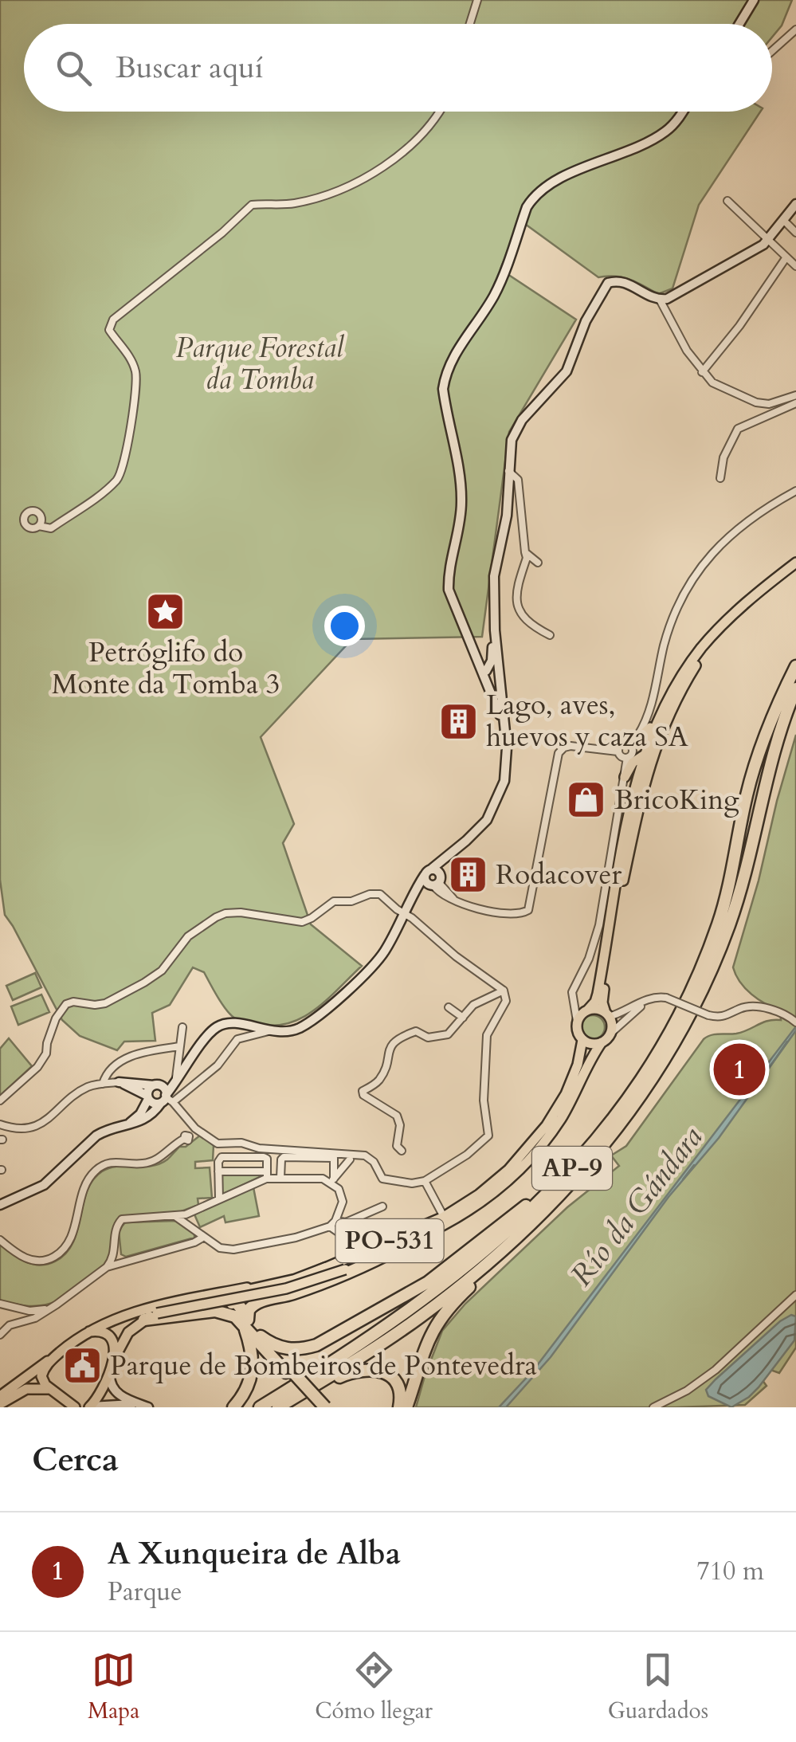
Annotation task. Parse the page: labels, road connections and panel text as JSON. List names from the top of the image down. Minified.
{"streets":{"highway":["AP-9"],"main road":["PO-531"]},"water":["Río da Gándara"],"parks":["Parque Forestal da Tomba"],"places":{"place":["Petróglifo do Monte da Tomba 3"],"building":["Lago, aves, huevos y caza SA","Rodacover"],"shop":["BricoKing"],"public building":["Parque de Bombeiros de Pontevedra"]},"page":{"search":"Buscar aquí","pins":"1","heading":"Cerca","list":[{"mark":"1","name":"A Xunqueira de Alba","note":"Parque","value":"710 m"}],"nav":["Mapa","Cómo llegar","Guardados"]}}
